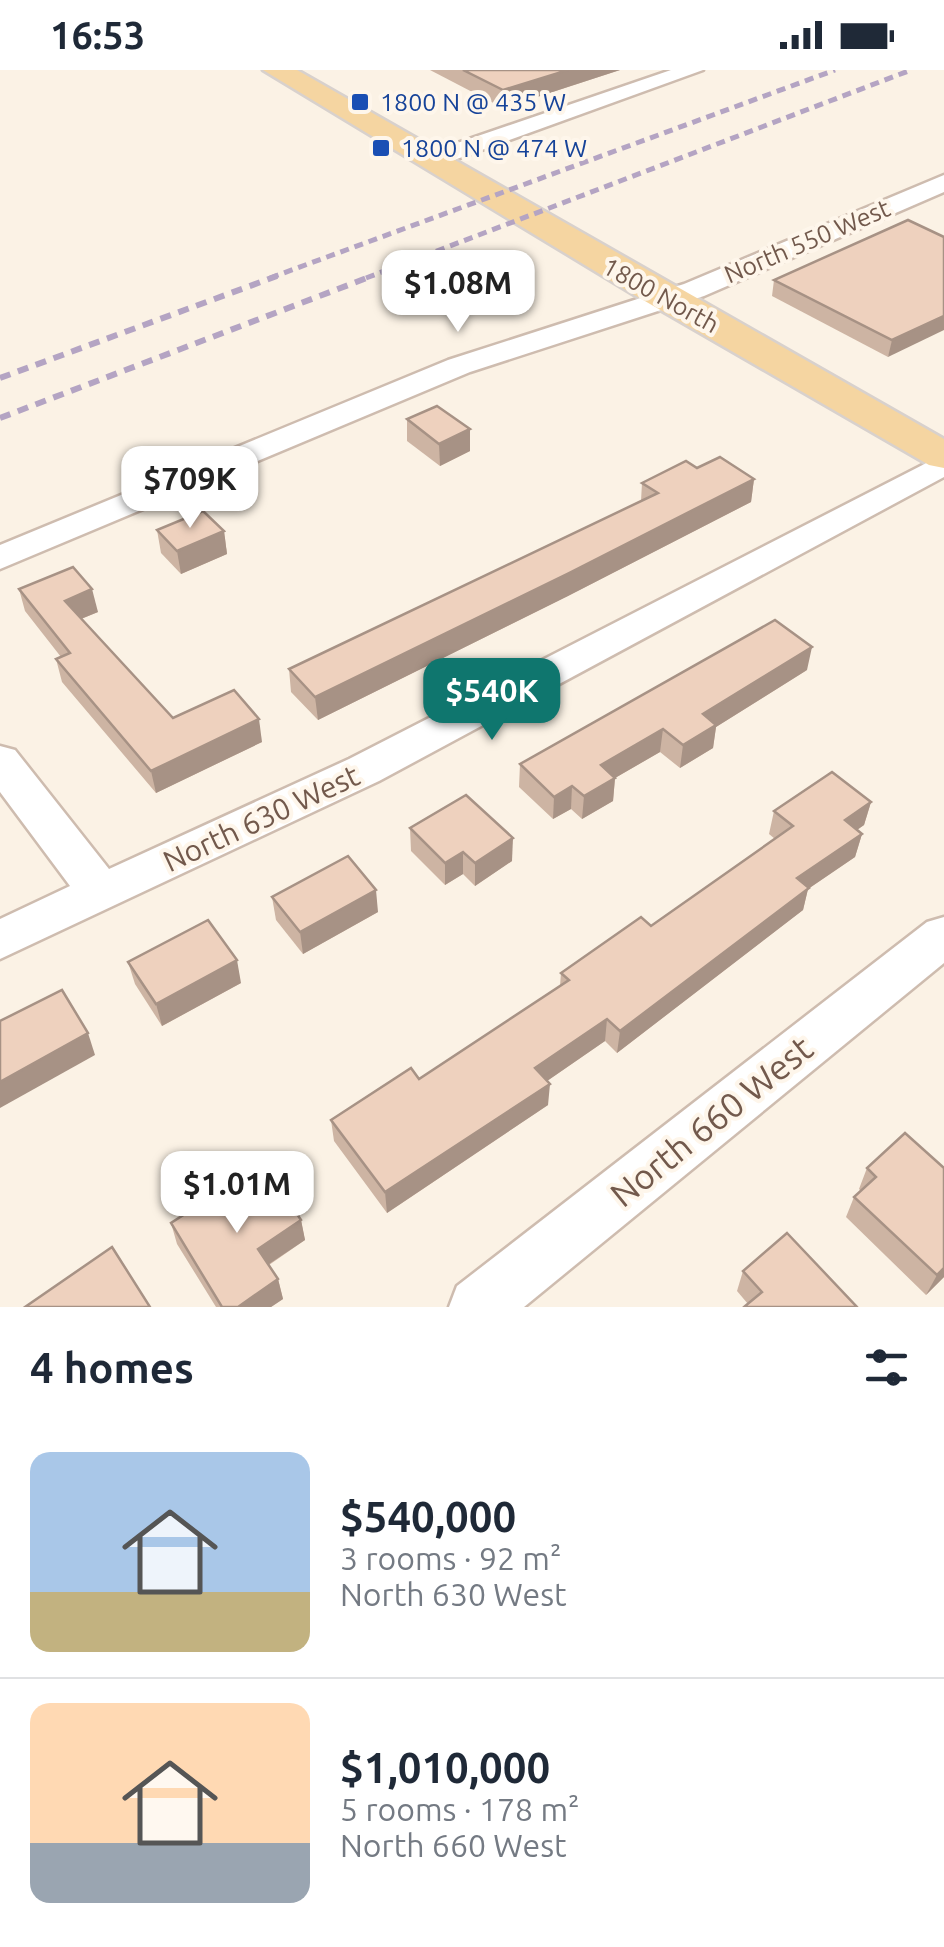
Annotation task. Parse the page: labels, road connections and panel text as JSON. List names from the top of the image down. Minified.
{"streets":{"main road":["1800 North"],"street":["North 550 West","North 630 West","North 660 West"]},"crossings":[["North 550 West","1800 North"]],"places":{"transit":["1800 N @ 435 W","1800 N @ 474 W"]},"page":{"status":"16:53","price":["$1.08M","$709K","$540K","$1.01M"],"heading":"4 homes","list":[{"name":"$540,000","note":"3 rooms · 92 m² · North 630 West"},{"name":"$1,010,000","note":"5 rooms · 178 m² · North 660 West"}]}}
